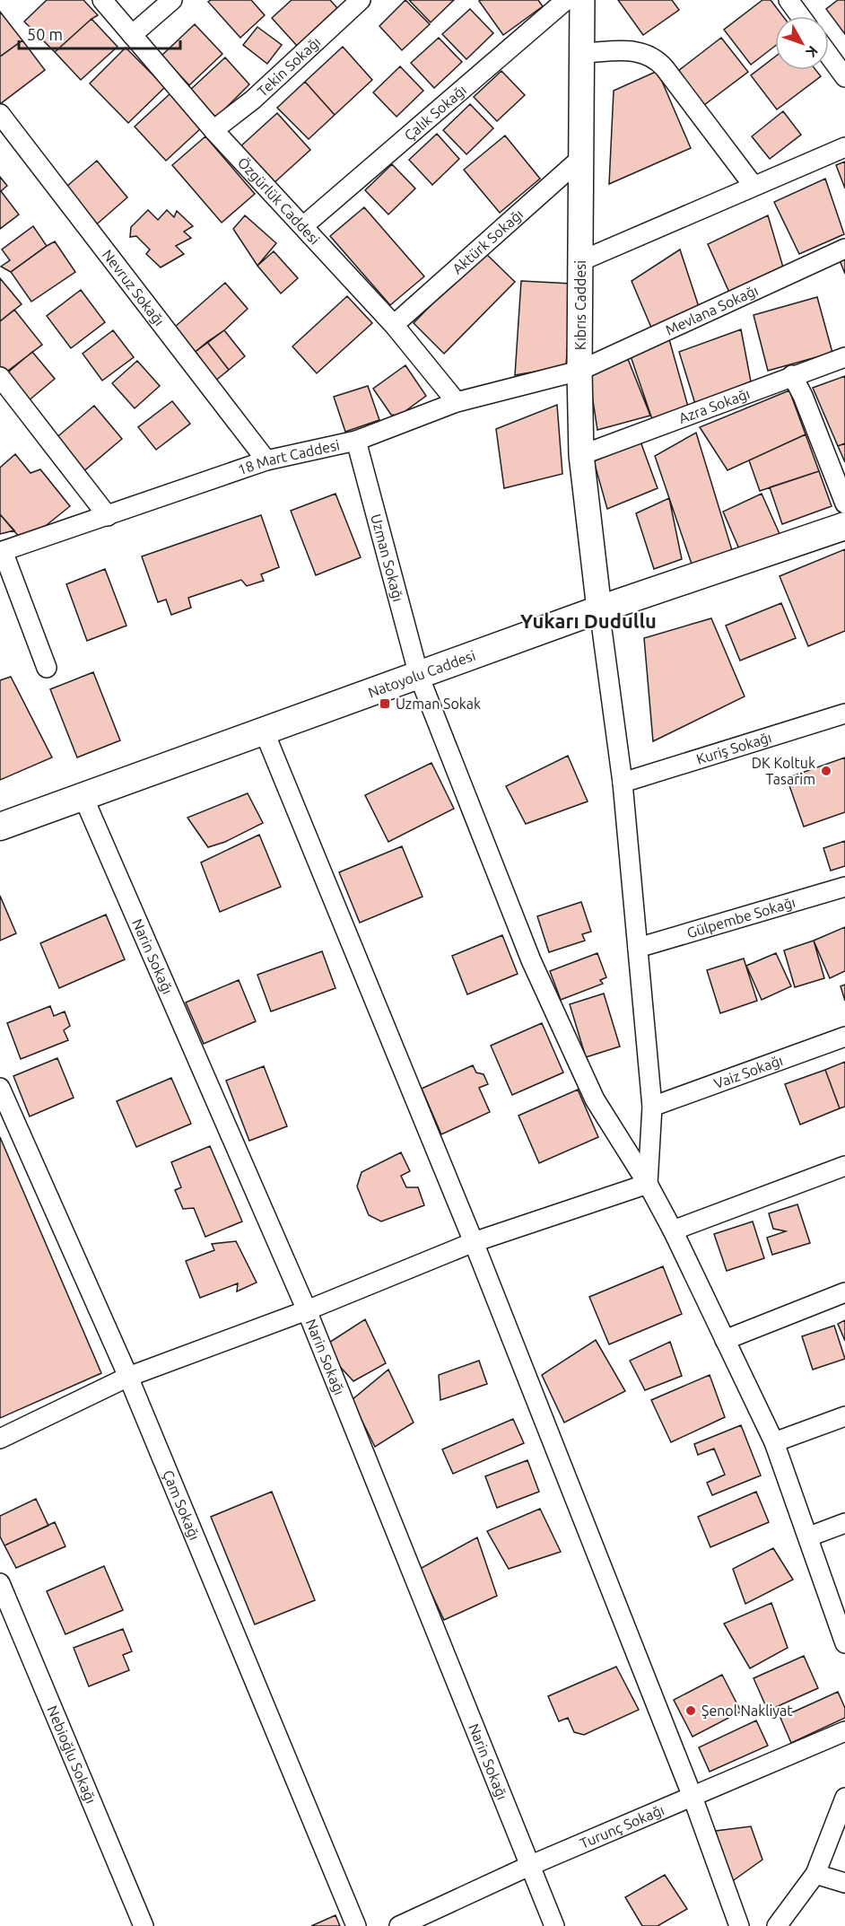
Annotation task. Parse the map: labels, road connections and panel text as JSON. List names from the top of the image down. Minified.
{"streets":{"main road":["Natoyolu Caddesi"],"street":["Tekin Sokağı","Çalık Sokağı","Özgürlük Caddesi","Aktürk Sokağı","Nevruz Sokağı","Kıbrıs Caddesi","Mevlana Sokağı","Azra Sokağı","18 Mart Caddesi","Uzman Sokağı","Kuriş Sokağı","Gülpembe Sokağı","Narin Sokağı","Vaiz Sokağı","Çam Sokağı","Nebioğlu Sokağı","Turunç Sokağı"]},"crossings":[["Tekin Sokağı","Özgürlük Caddesi"],["Çalık Sokağı","Özgürlük Caddesi"],["Özgürlük Caddesi","Aktürk Sokağı"],["Özgürlük Caddesi","18 Mart Caddesi"],["Aktürk Sokağı","Kıbrıs Caddesi"],["Nevruz Sokağı","18 Mart Caddesi"],["Kıbrıs Caddesi","Mevlana Sokağı"],["Kıbrıs Caddesi","Azra Sokağı"],["Kıbrıs Caddesi","18 Mart Caddesi"],["Kıbrıs Caddesi","Natoyolu Caddesi"],["Mevlana Sokağı","18 Mart Caddesi"],["18 Mart Caddesi","Uzman Sokağı"],["Uzman Sokağı","Natoyolu Caddesi"],["Natoyolu Caddesi","Narin Sokağı"],["Narin Sokağı","Turunç Sokağı"]],"districts":["Yukarı Dudullu"],"places":{"transit":["Uzman Sokak"],"other":["DK Koltuk Tasarim","Şenol Nakliyat"]},"scale_bar":"50 m","north":"bottom right"}
